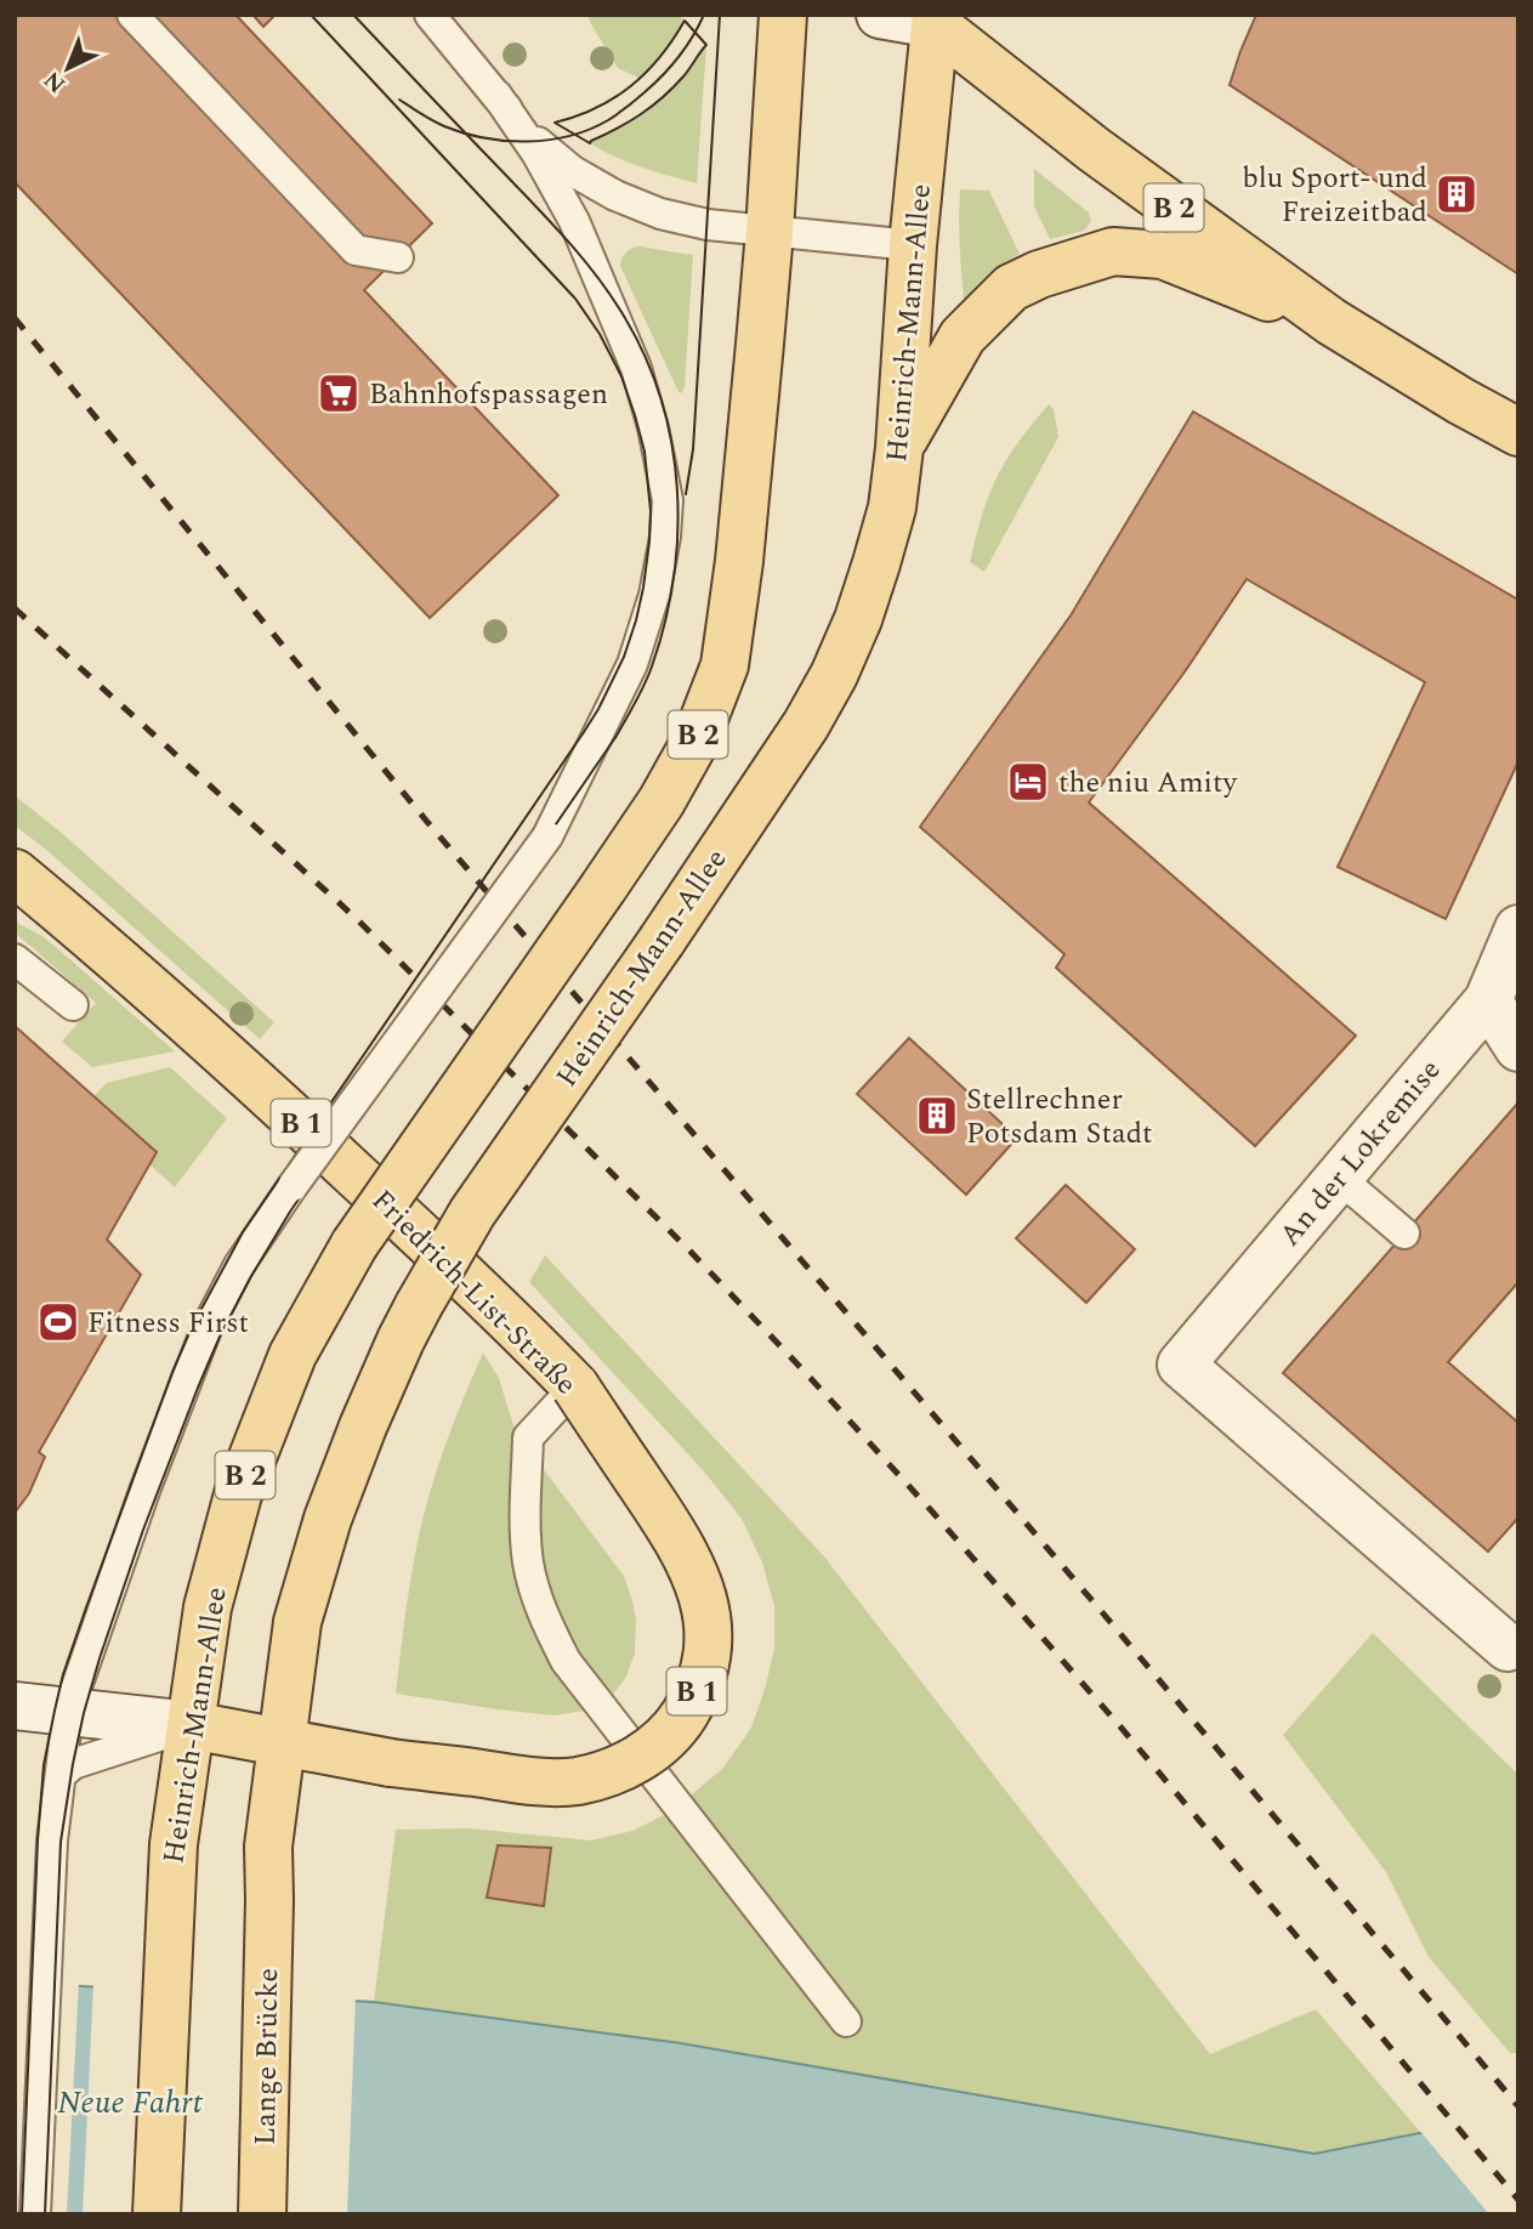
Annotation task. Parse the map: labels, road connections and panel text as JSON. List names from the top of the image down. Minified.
{"streets":{"main road":["B 2","Heinrich-Mann-Allee","B 1","Friedrich-List-Straße","Lange Brücke"],"street":["An der Lokremise"]},"crossings":[["B 2","Heinrich-Mann-Allee"],["Heinrich-Mann-Allee","Friedrich-List-Straße"],["Heinrich-Mann-Allee","Lange Brücke"]],"water":["Neue Fahrt"],"places":{"building":["blu Sport- und Freizeitbad","Stellrechner Potsdam Stadt"],"supermarket":["Bahnhofspassagen"],"hotel":["the niu Amity"],"sports":["Fitness First"]},"north":"bottom left"}
